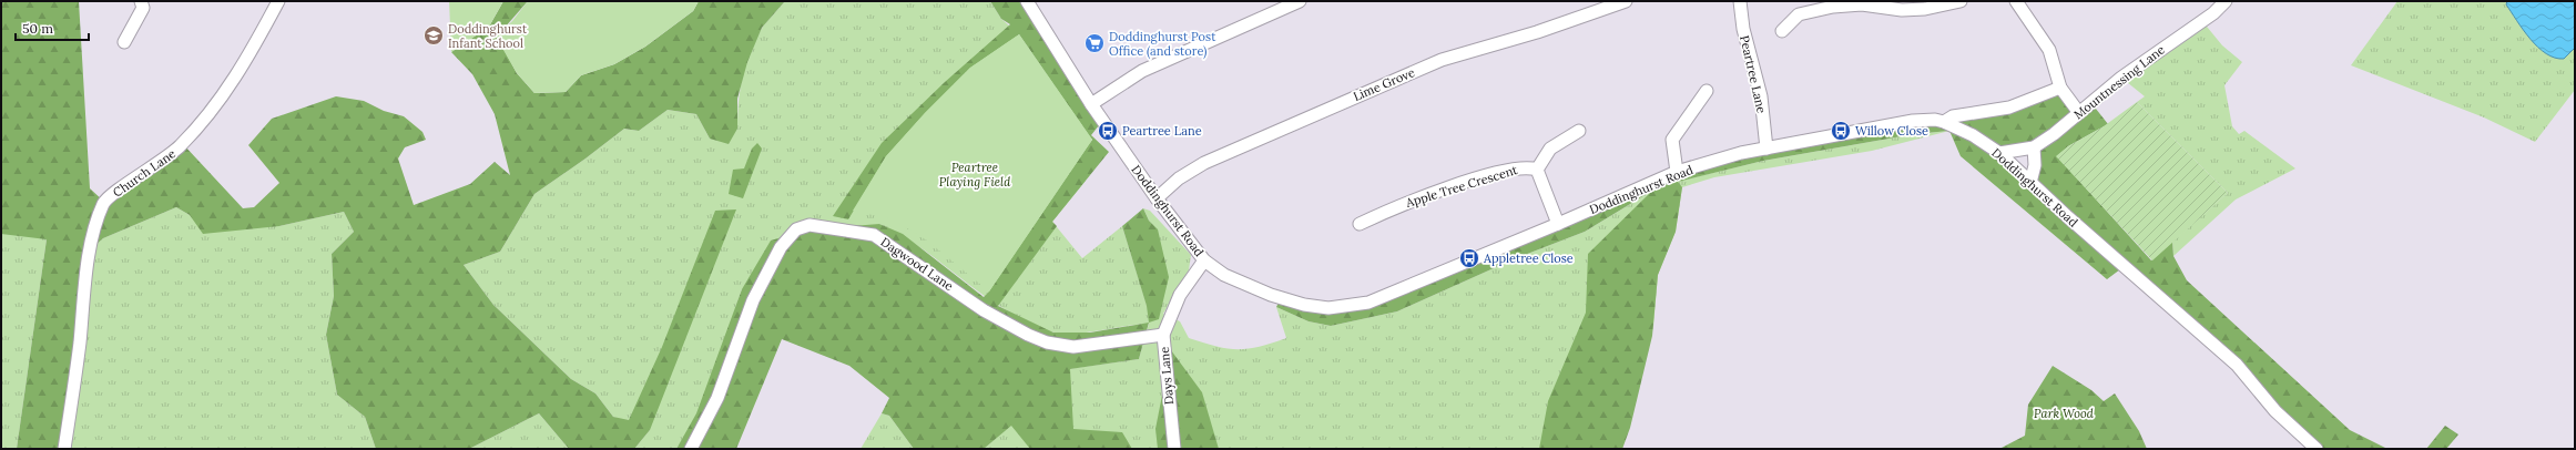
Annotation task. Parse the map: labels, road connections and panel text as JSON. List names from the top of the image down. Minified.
{"streets":{"street":["Peartree Lane","Mountnessing Lane","Lime Grove","Church Lane","Apple Tree Crescent","Doddinghurst Road","Dagwood Lane","Days Lane"]},"crossings":[["Peartree Lane","Doddinghurst Road"],["Mountnessing Lane","Doddinghurst Road"],["Lime Grove","Doddinghurst Road"],["Doddinghurst Road","Days Lane"],["Dagwood Lane","Days Lane"]],"parks":["Peartree Playing Field","Park Wood"],"places":{"school or university":["Doddinghurst Infant School"],"supermarket":["Doddinghurst Post Office (and store)"],"bus stop":["Peartree Lane","Willow Close","Appletree Close"]},"scale_bar":"50 m"}
